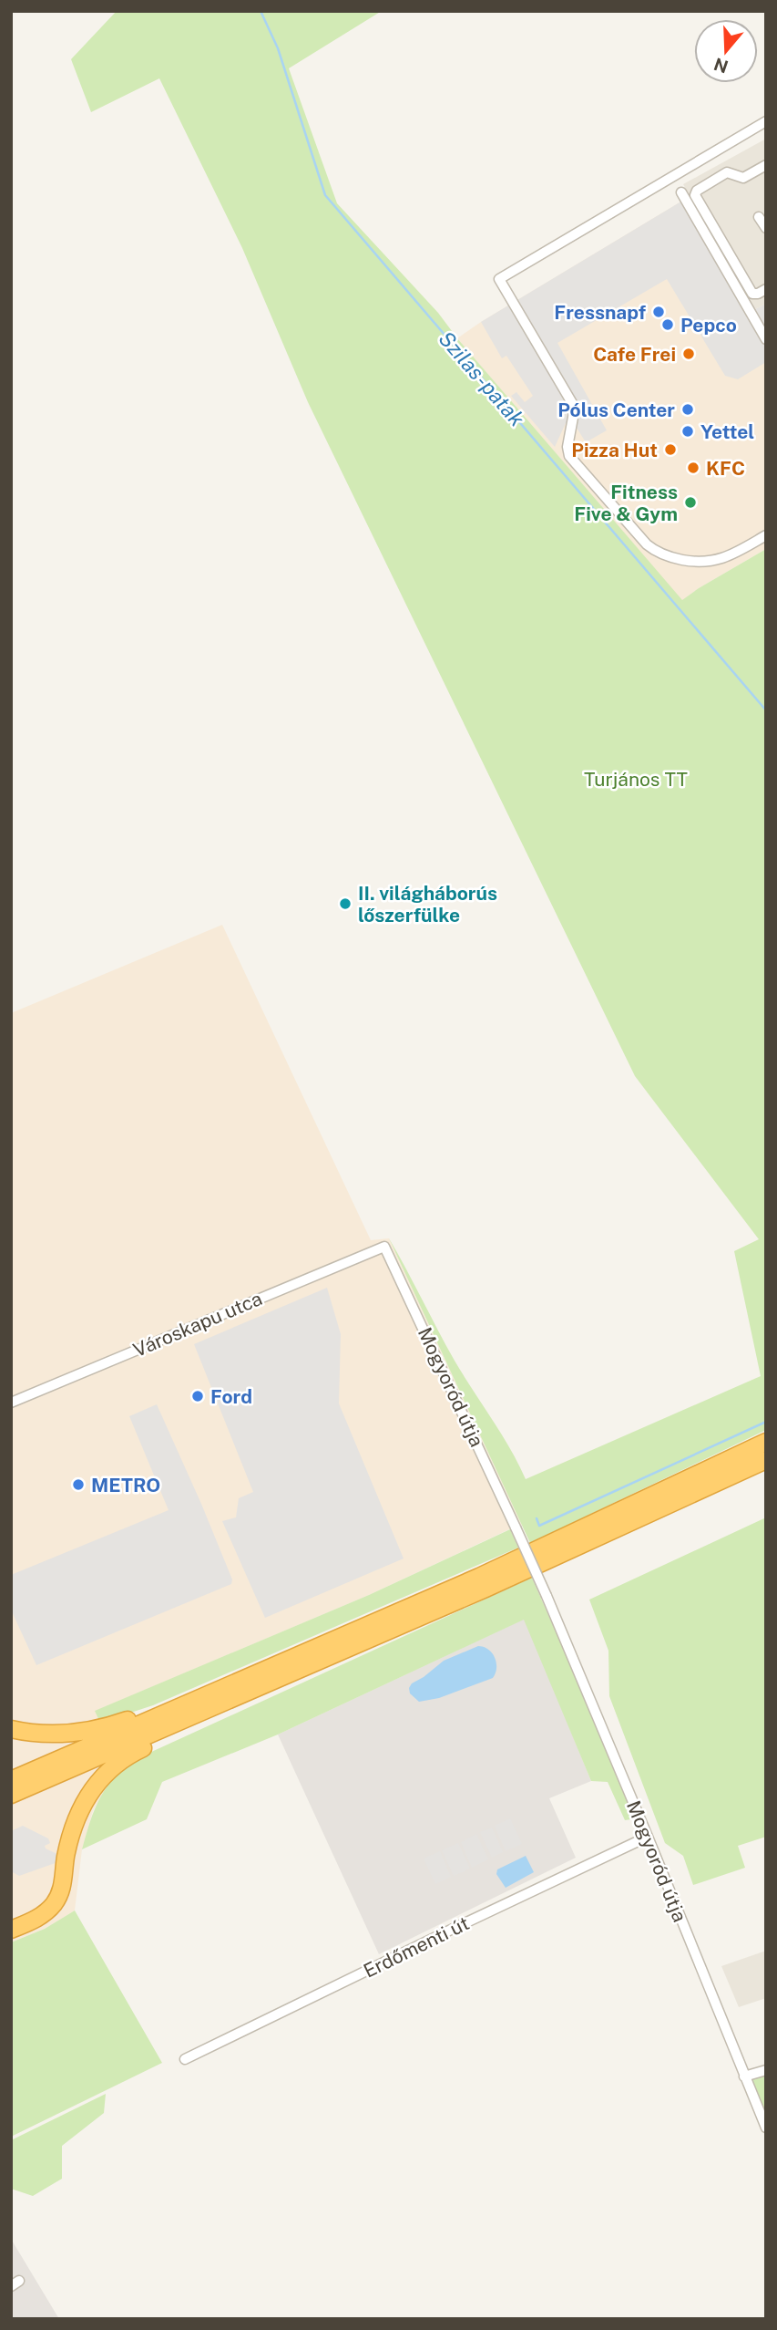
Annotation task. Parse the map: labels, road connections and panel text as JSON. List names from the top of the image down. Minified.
{"streets":{"street":["Városkapu utca","Mogyoród útja","Erdőmenti út"]},"crossings":[["Városkapu utca","Mogyoród útja"],["Mogyoród útja","Erdőmenti út"]],"water":["Szilas-patak"],"parks":["Turjános TT"],"places":["Fressnapf","Pepco","Cafe Frei","Pólus Center","Yettel","Pizza Hut","KFC","Fitness Five & Gym","II. világháborús lőszerfülke","Ford","METRO"],"north":"bottom"}
